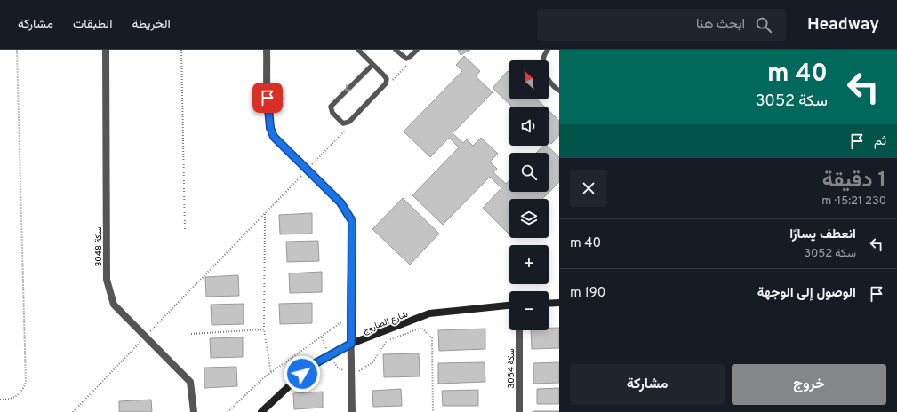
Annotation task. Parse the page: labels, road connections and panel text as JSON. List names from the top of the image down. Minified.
{"streets":{"main road":["شارع الصاروج"],"street":["سكة 3048","سكة 3054"]},"north":"top left","page":{"header":"Headway","search":"ابحث هنا","nav":["الخريطة","الطبقات","مشاركة"],"turn":["40 m","سكة 3052"],"map_buttons":["+","−"],"then":"ثم","heading":["1 دقيقة","230 m · 15:21"],"list":[{"name":"انعطف يسارًا","note":"سكة 3052","value":"40 m"},{"name":"الوصول إلى الوجهة","value":"190 m"}],"buttons":["خروج","مشاركة"]}}
